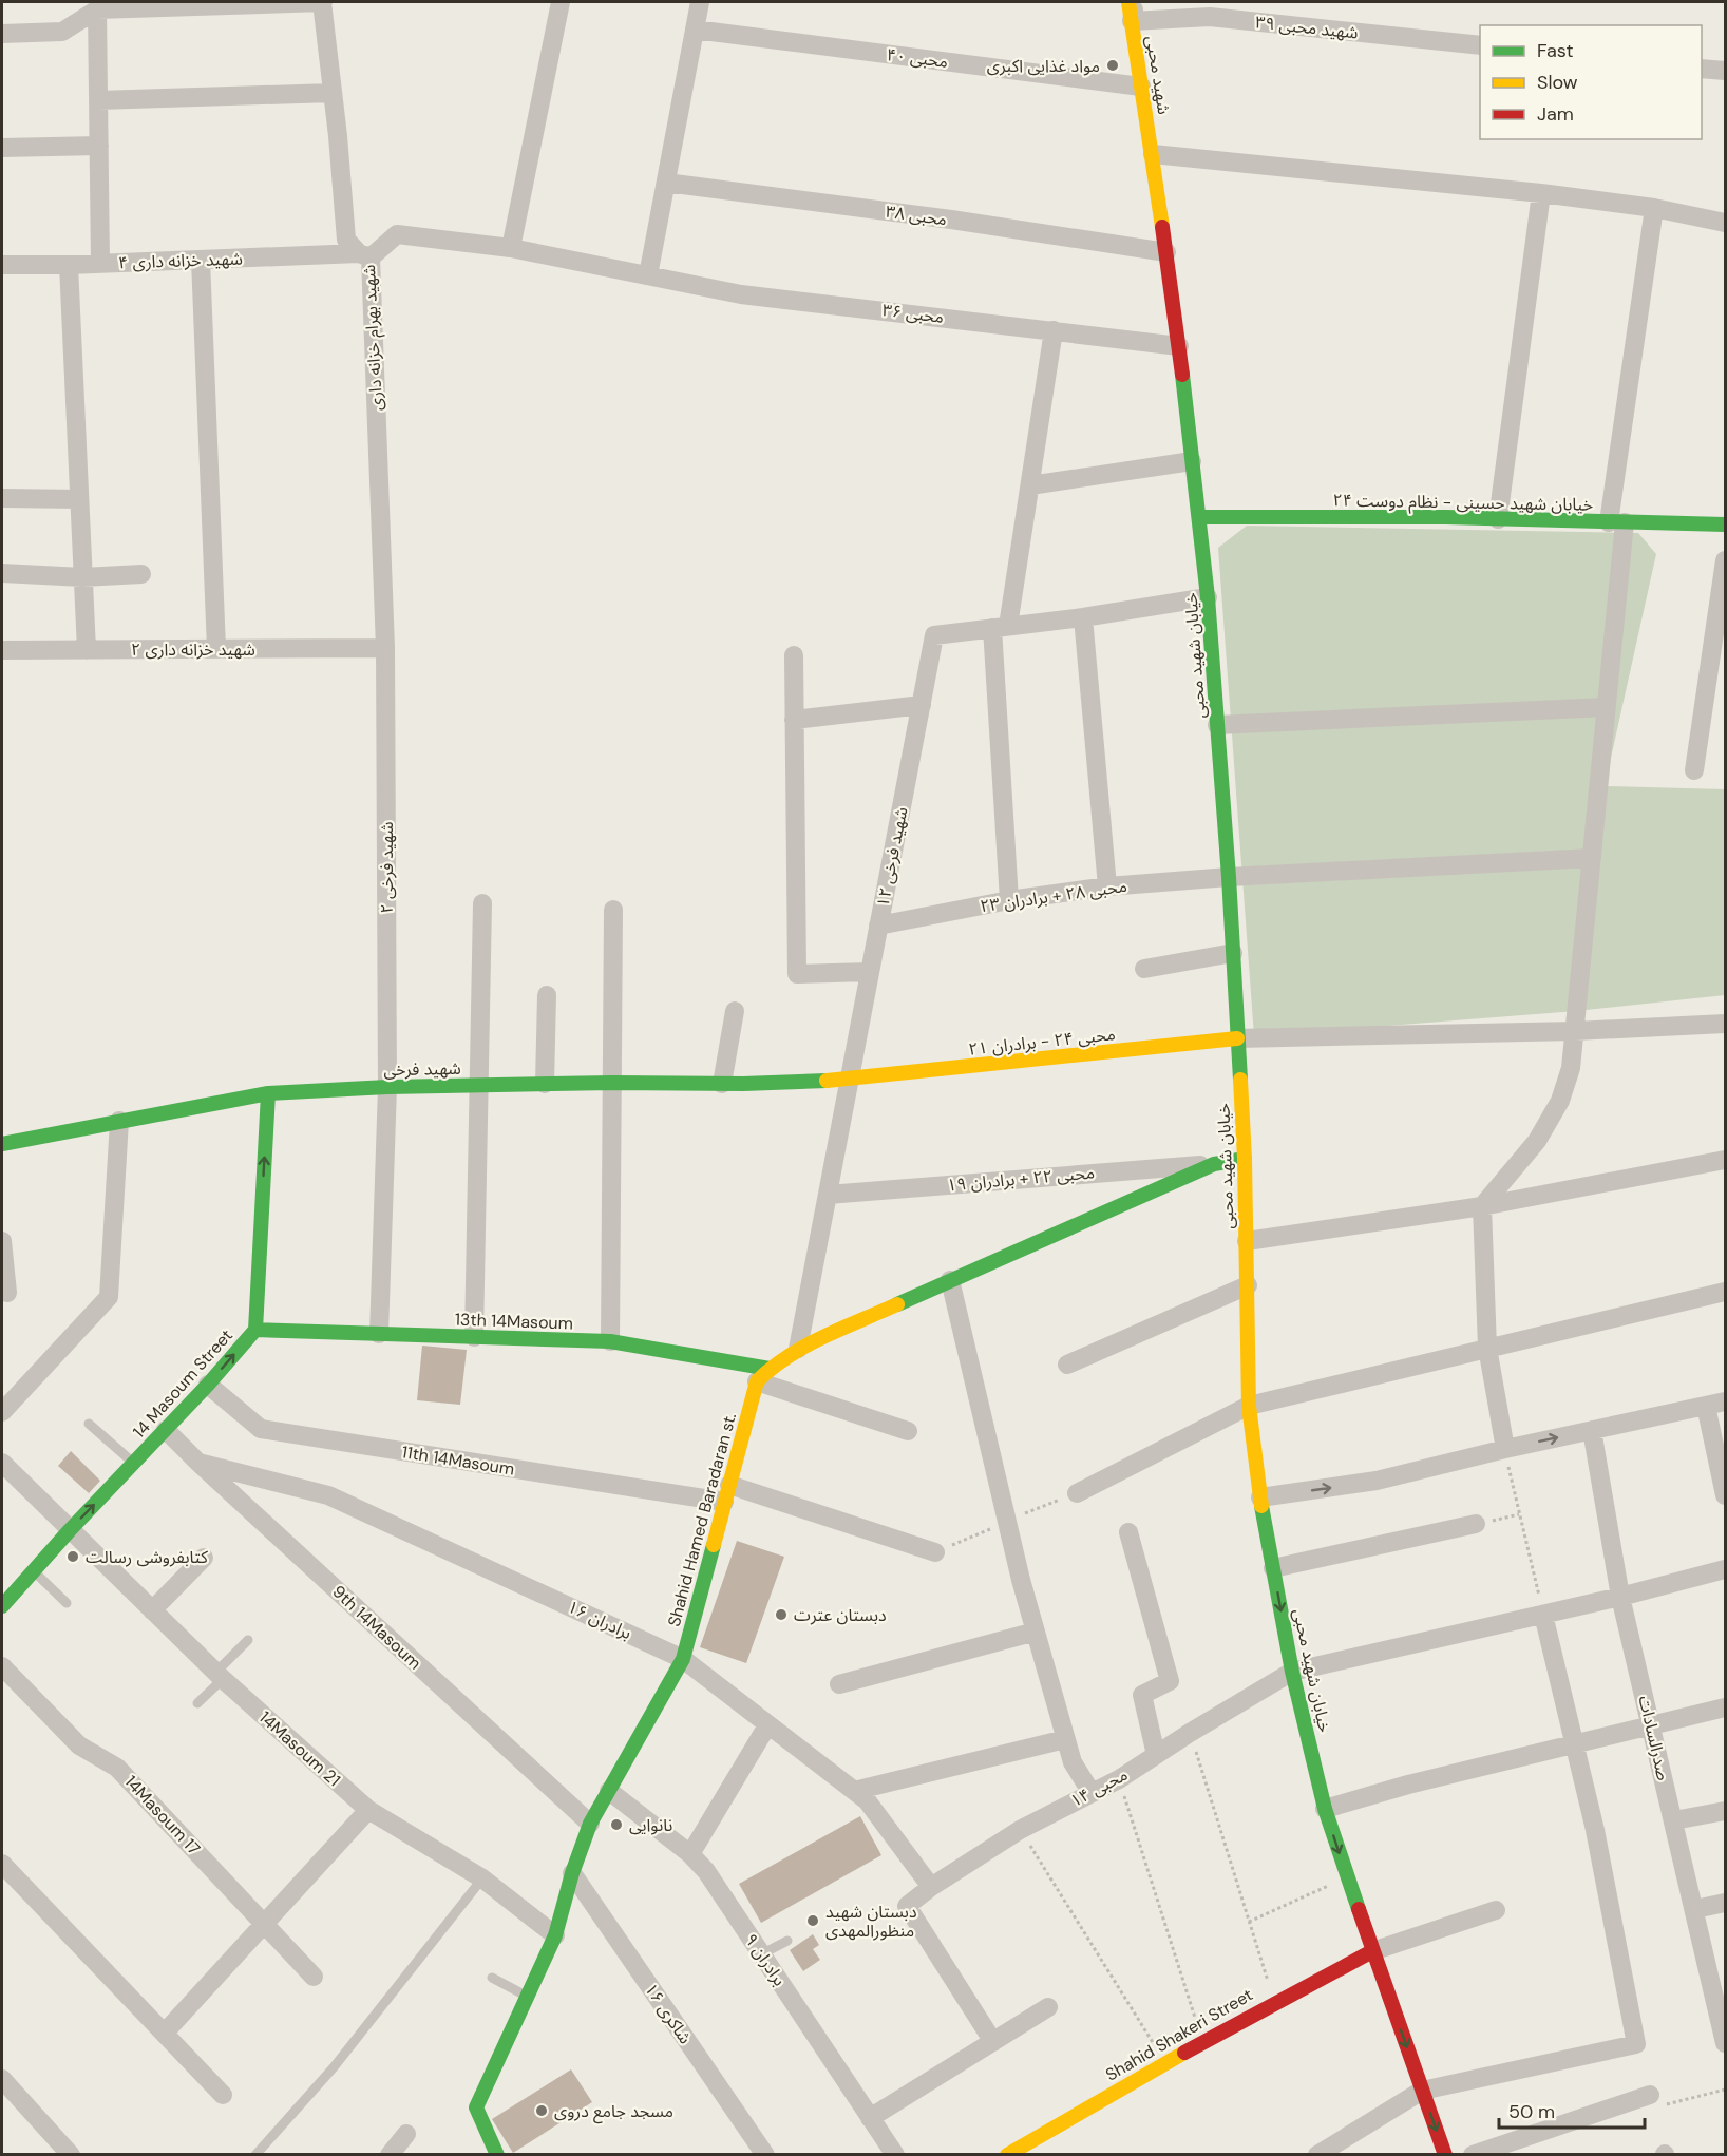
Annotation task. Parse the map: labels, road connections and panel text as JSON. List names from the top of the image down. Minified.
{"streets":{"street":["شهید محبی ۳۹","محبی ۴۰","شهید محبی","محبی ۳۸","شهید خزانه داری ۴","محبی ۳۶","شهید بهرام خزانه داری","خیابان شهید حسینی - نظام دوست ۲۴","شهید خزانه داری ۲","خیابان شهید محبی","شهید فرخی ۱۲","شهید فرخی ۲","محبی ۲۸ + برادران ۲۳","محبی ۲۴ - برادران ۲۱","شهید فرخی","محبی ۲۲ + برادران ۱۹","13th 14Masoum","14 Masoum Street","11th 14Masoum","Shahid Hamed Baradaran st.","برادران ۱۶","9th 14Masoum","صدرالسادات","14Masoum 21","محبی ۱۴","14Masoum 17","برادران ۹","شاکری ۱۶","Shahid Shakeri Street"]},"crossings":[["شهید محبی ۳۹","شهید محبی"],["محبی ۴۰","شهید محبی"],["شهید محبی","خیابان شهید محبی"],["محبی ۳۸","خیابان شهید محبی"],["شهید خزانه داری ۴","محبی ۳۶"],["شهید خزانه داری ۴","شهید بهرام خزانه داری"],["محبی ۳۶","شهید بهرام خزانه داری"],["محبی ۳۶","خیابان شهید محبی"],["شهید بهرام خزانه داری","شهید خزانه داری ۲"],["شهید بهرام خزانه داری","شهید فرخی ۲"],["خیابان شهید حسینی - نظام دوست ۲۴","خیابان شهید محبی"],["شهید خزانه داری ۲","شهید فرخی ۲"],["خیابان شهید محبی","محبی ۲۸ + برادران ۲۳"],["خیابان شهید محبی","محبی ۲۴ - برادران ۲۱"],["خیابان شهید محبی","محبی ۱۴"],["خیابان شهید محبی","Shahid Shakeri Street"],["شهید فرخی ۱۲","محبی ۲۸ + برادران ۲۳"],["شهید فرخی ۱۲","محبی ۲۴ - برادران ۲۱"],["شهید فرخی ۱۲","شهید فرخی"],["شهید فرخی ۱۲","محبی ۲۲ + برادران ۱۹"],["شهید فرخی ۲","شهید فرخی"],["شهید فرخی ۲","13th 14Masoum"],["محبی ۲۴ - برادران ۲۱","شهید فرخی"],["شهید فرخی","14 Masoum Street"],["13th 14Masoum","14 Masoum Street"],["13th 14Masoum","Shahid Hamed Baradaran st."],["14 Masoum Street","11th 14Masoum"],["14 Masoum Street","9th 14Masoum"],["14 Masoum Street","14Masoum 21"],["11th 14Masoum","Shahid Hamed Baradaran st."],["Shahid Hamed Baradaran st.","برادران ۱۶"],["Shahid Hamed Baradaran st.","9th 14Masoum"],["Shahid Hamed Baradaran st.","14Masoum 21"],["Shahid Hamed Baradaran st.","برادران ۹"],["Shahid Hamed Baradaran st.","شاکری ۱۶"],["برادران ۱۶","9th 14Masoum"],["برادران ۱۶","محبی ۱۴"],["صدرالسادات","محبی ۱۴"]],"one_way":["14 Masoum Street"],"places":["مواد غذایی اکبری","کتابفروشی رسالت","دبستان عترت","نانوایی","دبستان شهید منظورالمهدی","مسجد جامع دروی"],"legend":["Fast","Slow","Jam"],"scale_bar":"50 m"}
